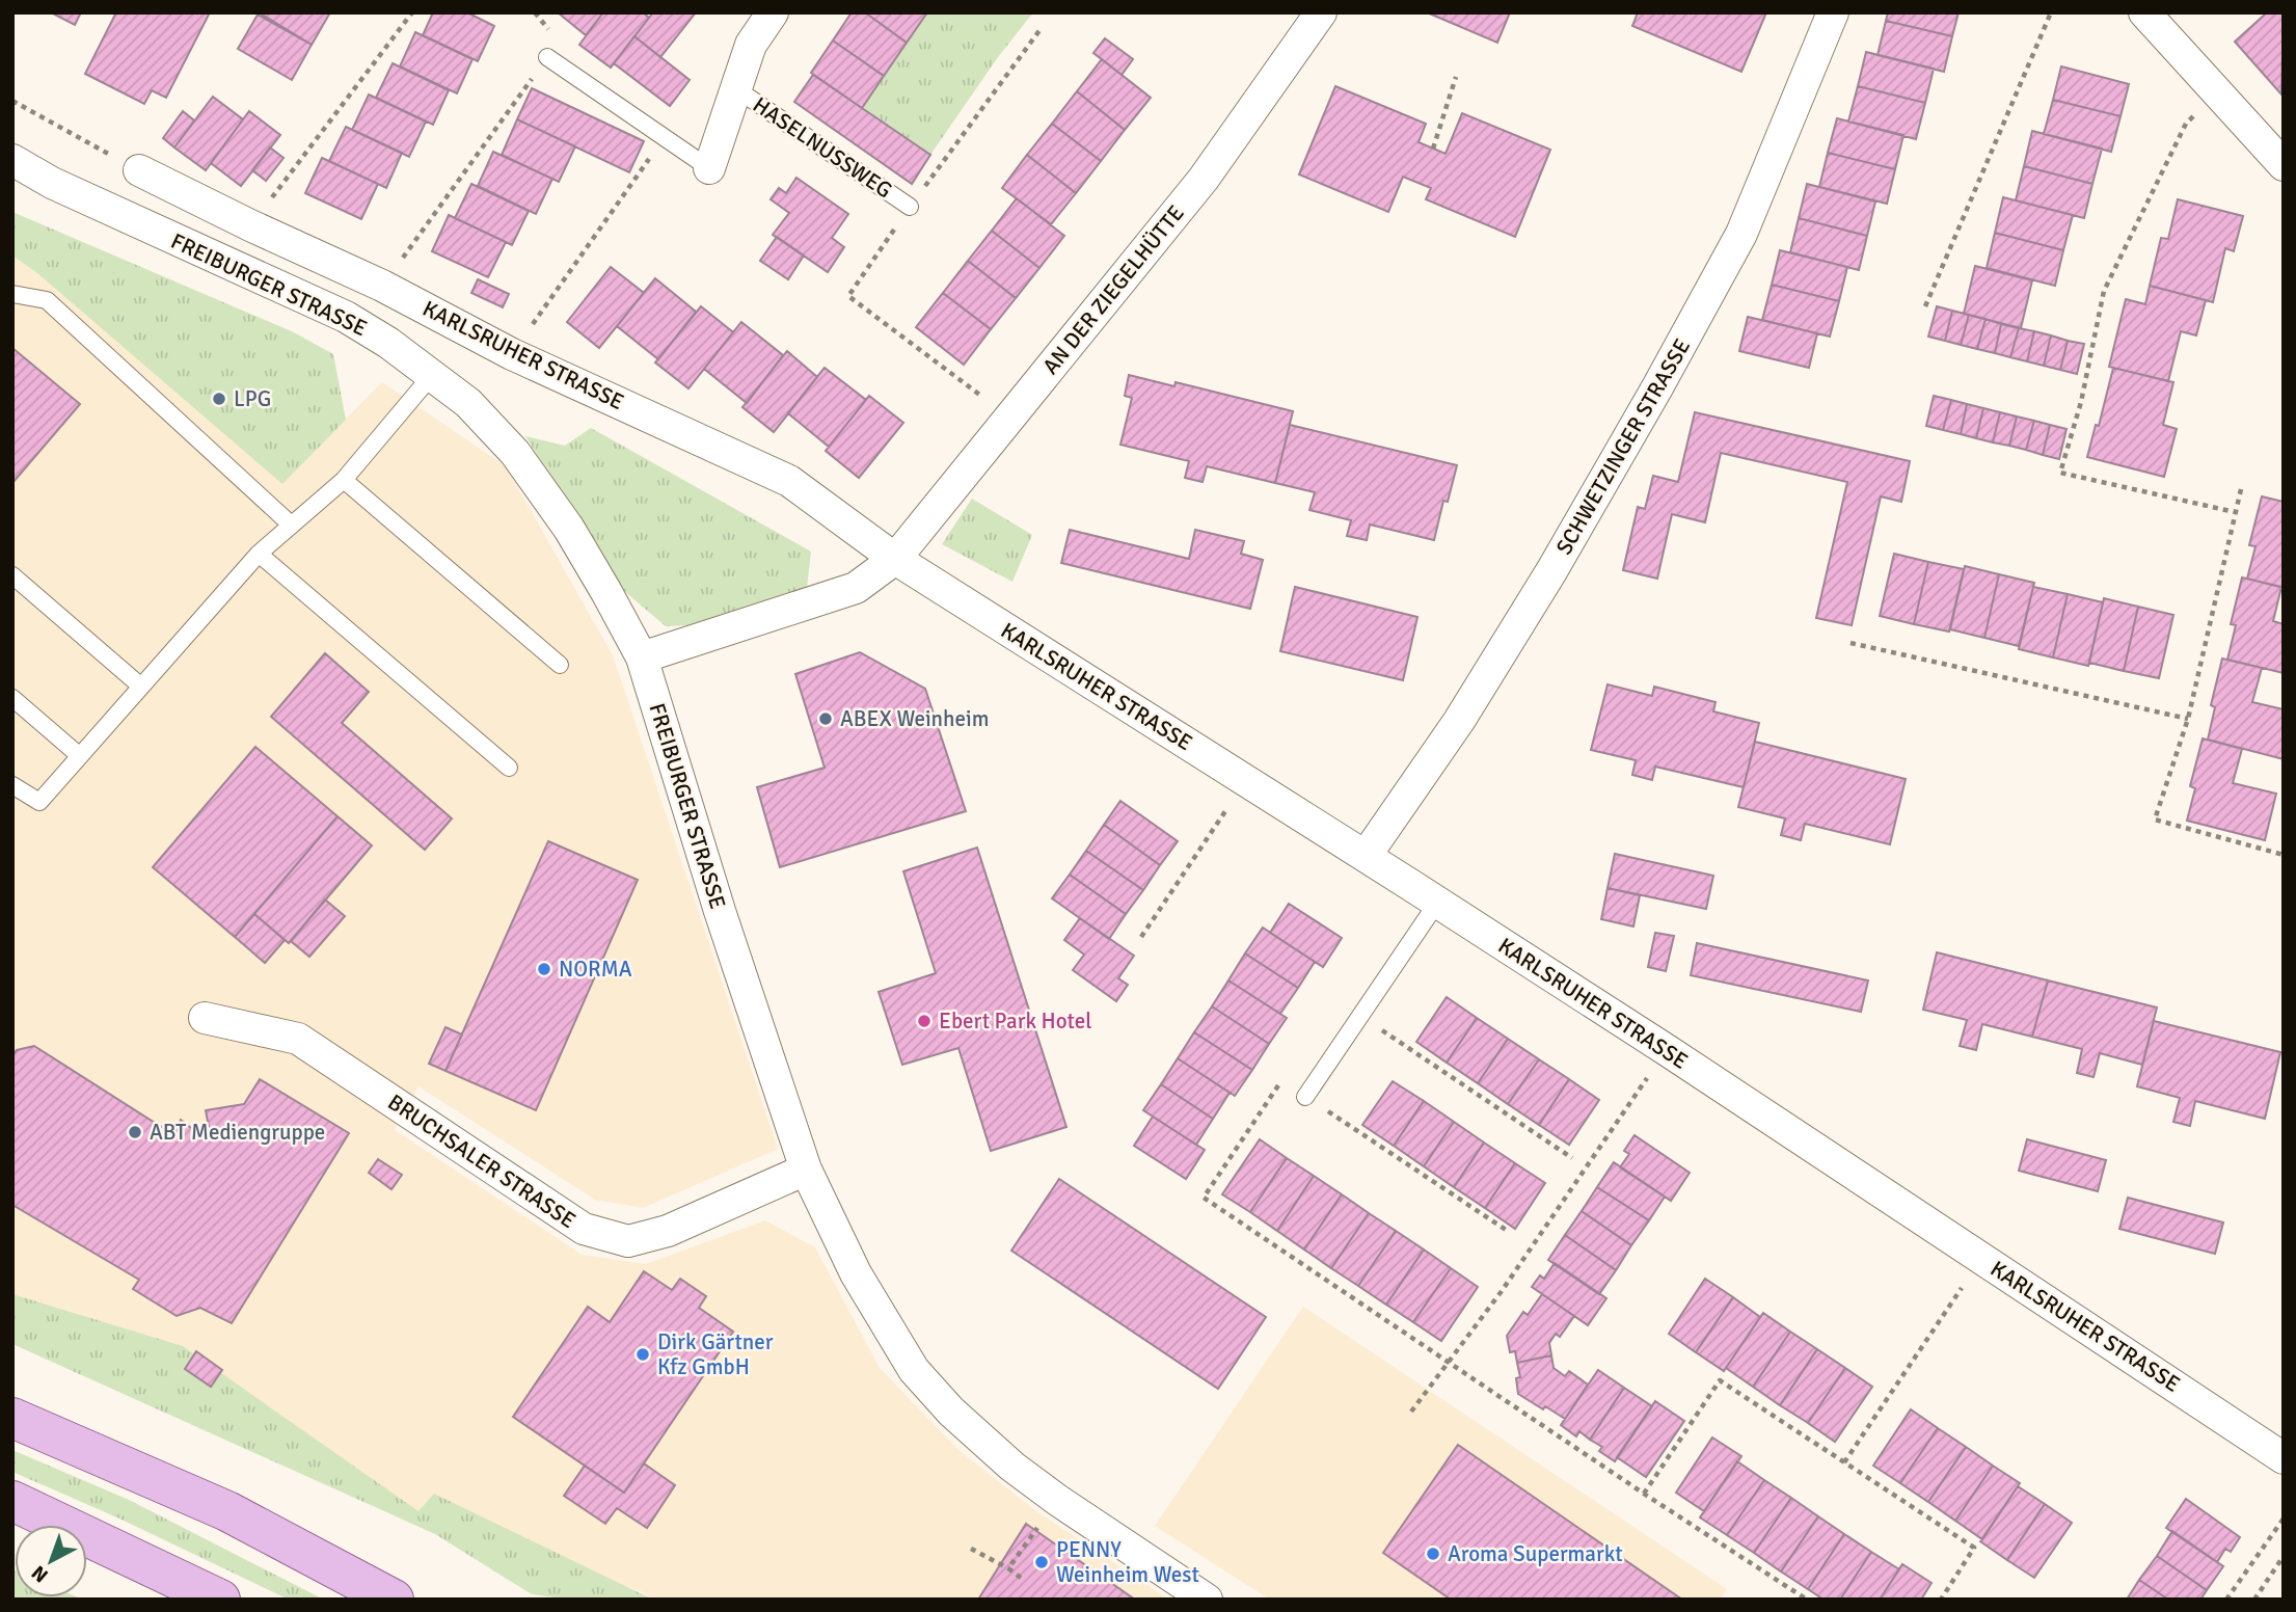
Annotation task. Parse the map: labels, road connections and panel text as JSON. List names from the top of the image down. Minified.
{"streets":{"street":["HASELNUSSWEG","FREIBURGER STRASSE","AN DER ZIEGELHÜTTE","KARLSRUHER STRASSE","SCHWETZINGER STRASSE","BRUCHSALER STRASSE"]},"crossings":[["FREIBURGER STRASSE","BRUCHSALER STRASSE"],["AN DER ZIEGELHÜTTE","KARLSRUHER STRASSE"],["KARLSRUHER STRASSE","SCHWETZINGER STRASSE"]],"places":["LPG","ABEX Weinheim","NORMA","Ebert Park Hotel","ABT Mediengruppe","Dirk Gärtner Kfz GmbH","Aroma Supermarkt","PENNY Weinheim West"],"north":"bottom left"}
